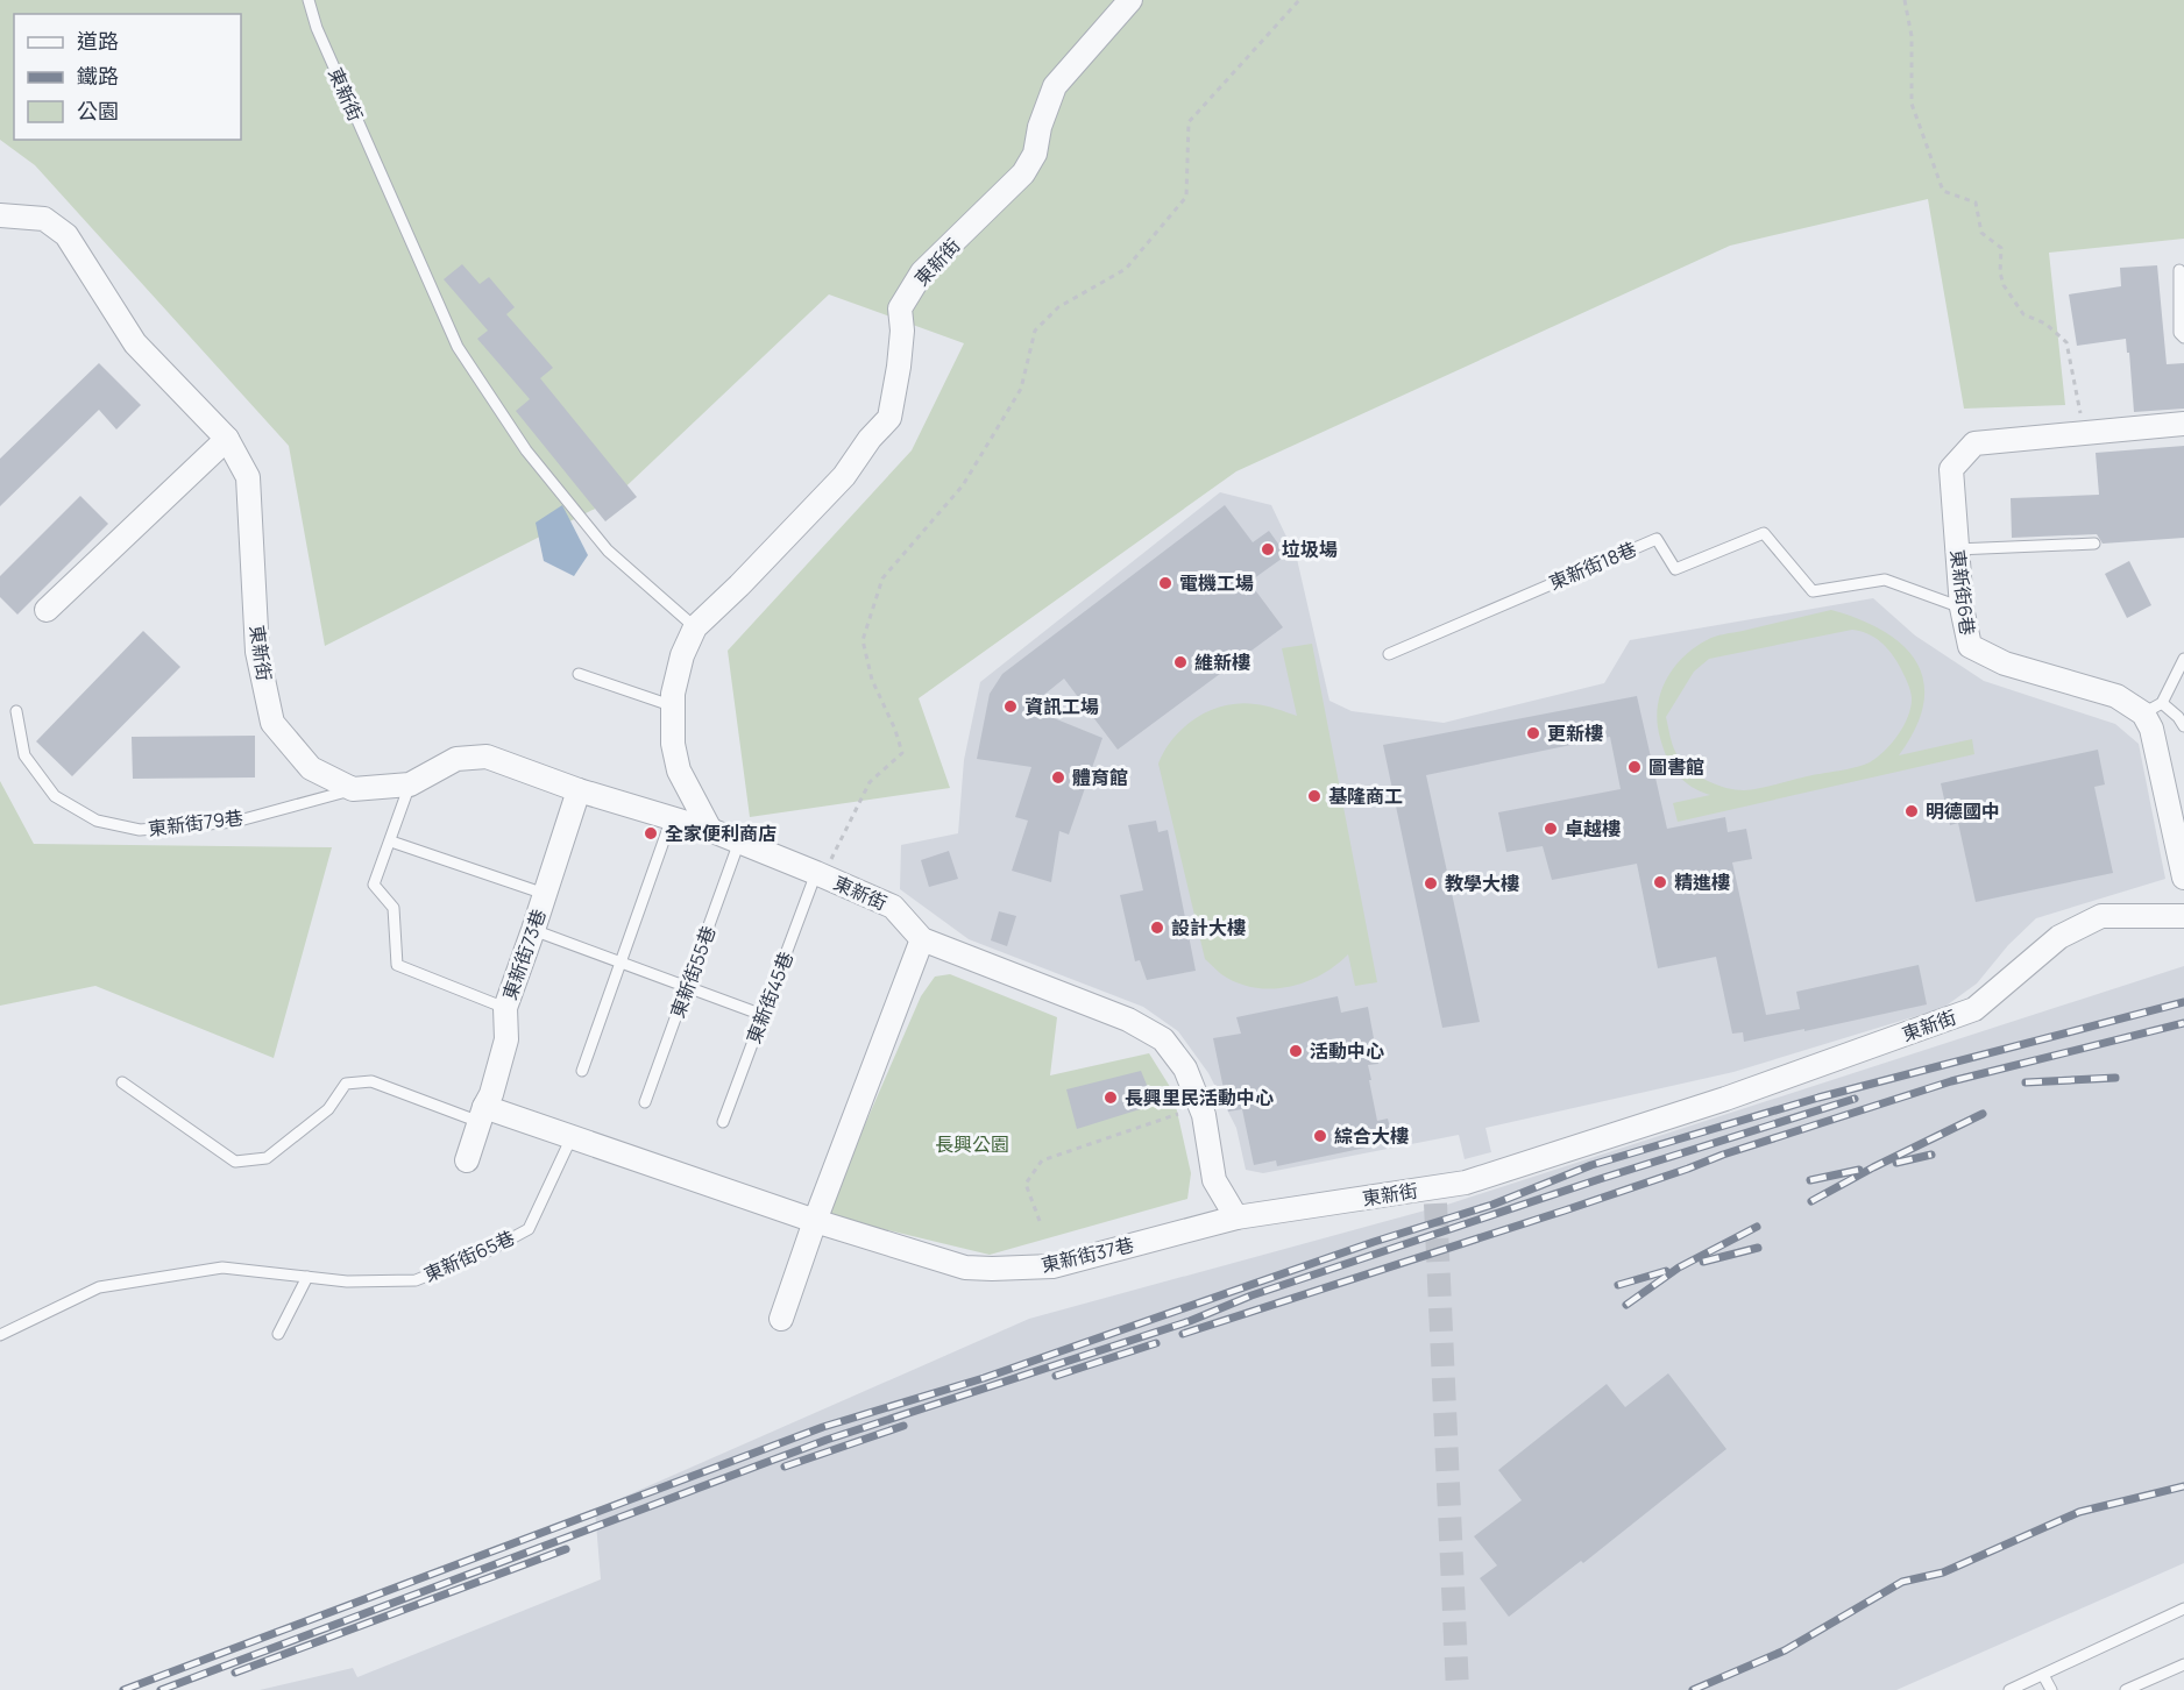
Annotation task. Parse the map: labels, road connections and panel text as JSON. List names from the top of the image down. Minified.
{"streets":{"street":["東新街","東新街6巷","東新街73巷","東新街37巷"],"lane":["東新街18巷","東新街79巷","東新街55巷","東新街45巷","東新街65巷"]},"crossings":[["東新街","東新街79巷"],["東新街","東新街73巷"],["東新街","東新街55巷"],["東新街","東新街45巷"],["東新街","東新街37巷"],["東新街18巷","東新街6巷"],["東新街73巷","東新街37巷"],["東新街37巷","東新街65巷"]],"parks":["長興公園"],"places":["垃圾場","電機工場","維新樓","資訊工場","更新樓","圖書館","體育館","基隆商工","明德國中","卓越樓","全家便利商店","精進樓","教學大樓","設計大樓","活動中心","長興里民活動中心","綜合大樓"],"legend":["道路","鐵路","公園"]}
